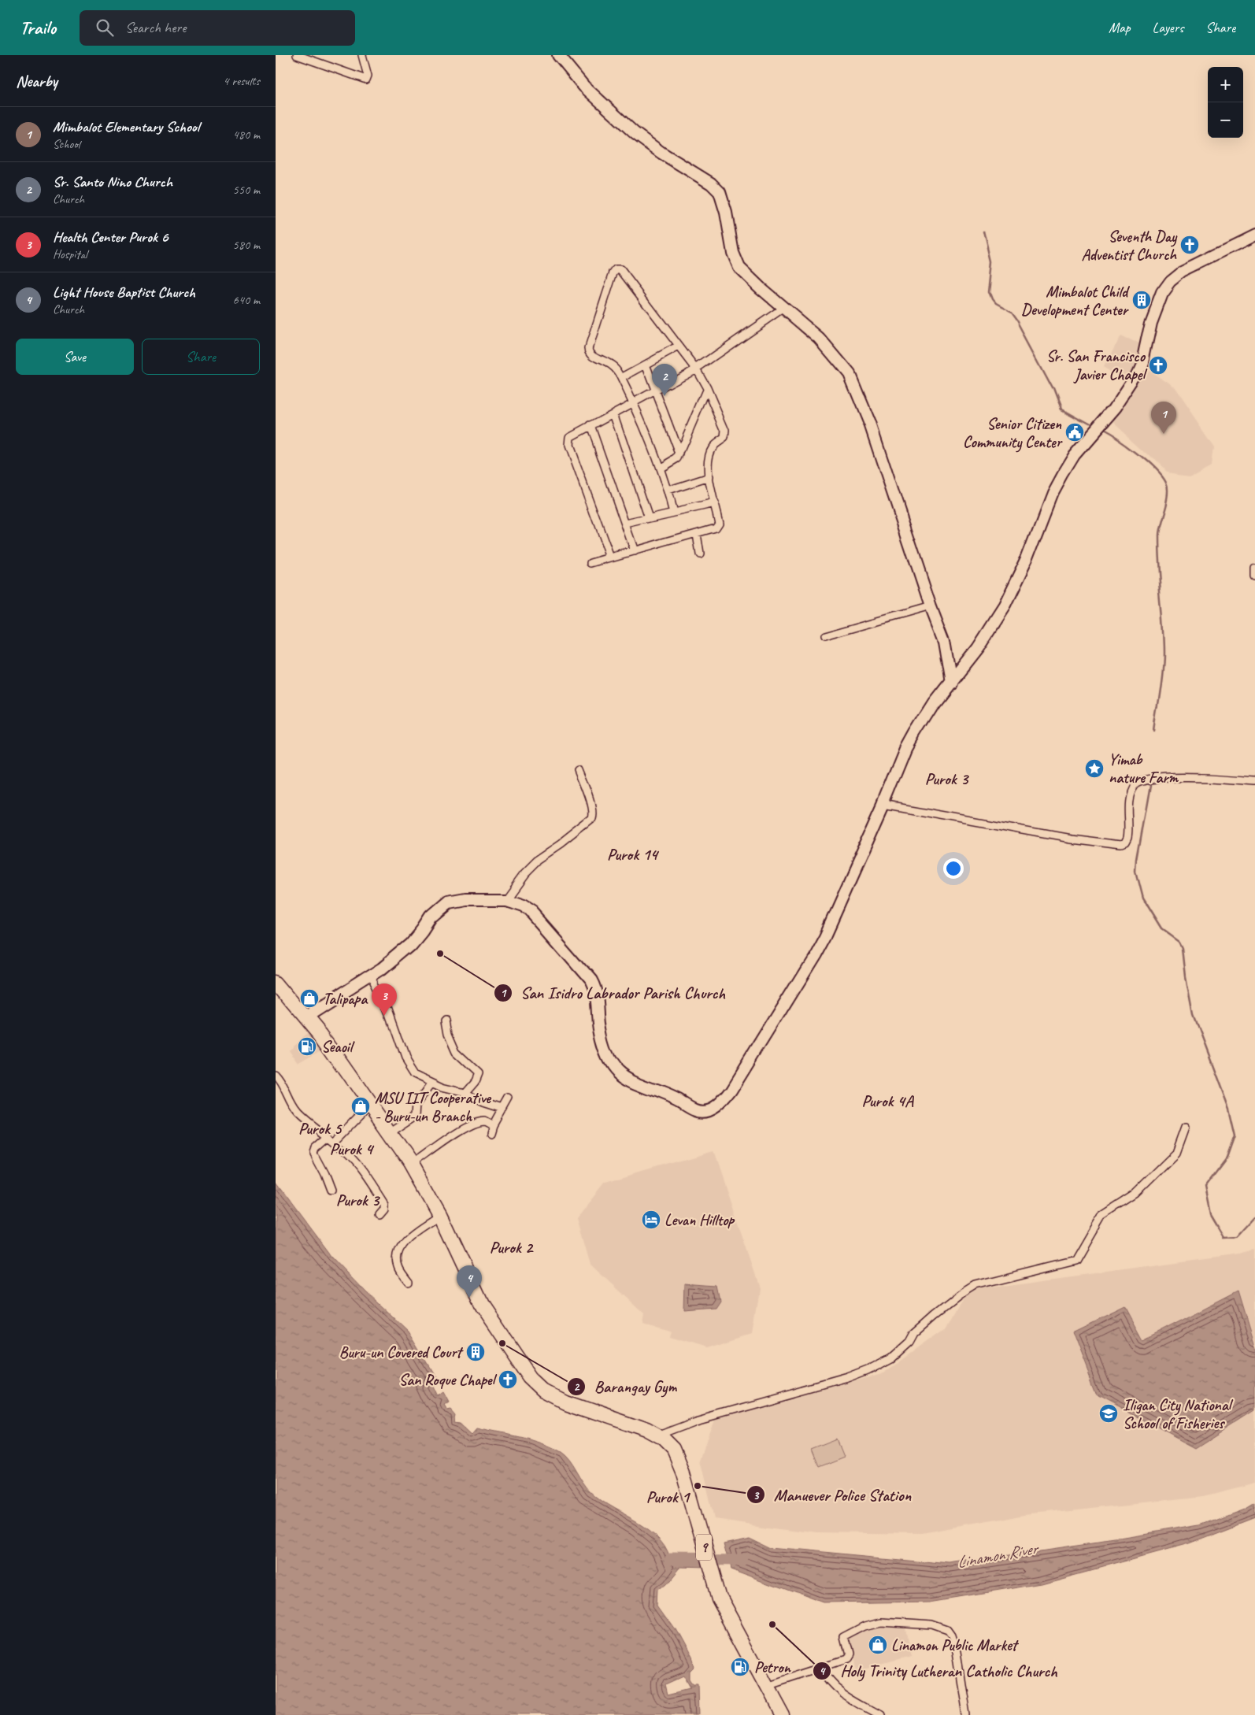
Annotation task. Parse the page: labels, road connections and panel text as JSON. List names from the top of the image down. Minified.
{"streets":{"highway":["9"]},"districts":["Purok 3","Purok 14","Purok 4A","Purok 5","Purok 4","Purok 3","Purok 2","Purok 1"],"water":["Linamon River"],"places":{"church":["Seventh Day Adventist Church","Sr. San Francisco Javier Chapel","San Roque Chapel"],"building":["Mimbalot Child Development Center","Buru-un Covered Court"],"public building":["Senior Citizen Community Center"],"place":["Yimab nature Farm"],"other":["San Isidro Labrador Parish Church","Barangay Gym","Manuever Police Station","Holy Trinity Lutheran Catholic Church"],"shop":["Talipapa","MSU IIT Cooperative - Buru-un Branch","Linamon Public Market"],"fuel station":["Seaoil","Petron"],"hotel":["Levan Hilltop"],"school or university":["Iligan City National School of Fisheries"]},"page":{"header":"Trailo","search":"Search here","nav":["Map","Layers","Share"],"heading":["Nearby","4 results"],"map_buttons":["+","−"],"list":[{"mark":"1","name":"Mimbalot Elementary School","note":"School","value":"480 m"},{"mark":"2","name":"Sr. Santo Nino Church","note":"Church","value":"550 m"},{"mark":"3","name":"Health Center Purok 6","note":"Hospital","value":"580 m"},{"mark":"4","name":"Light House Baptist Church","note":"Church","value":"640 m"}],"buttons":["Save","Share"],"pins":["2","1","3","4"]}}
